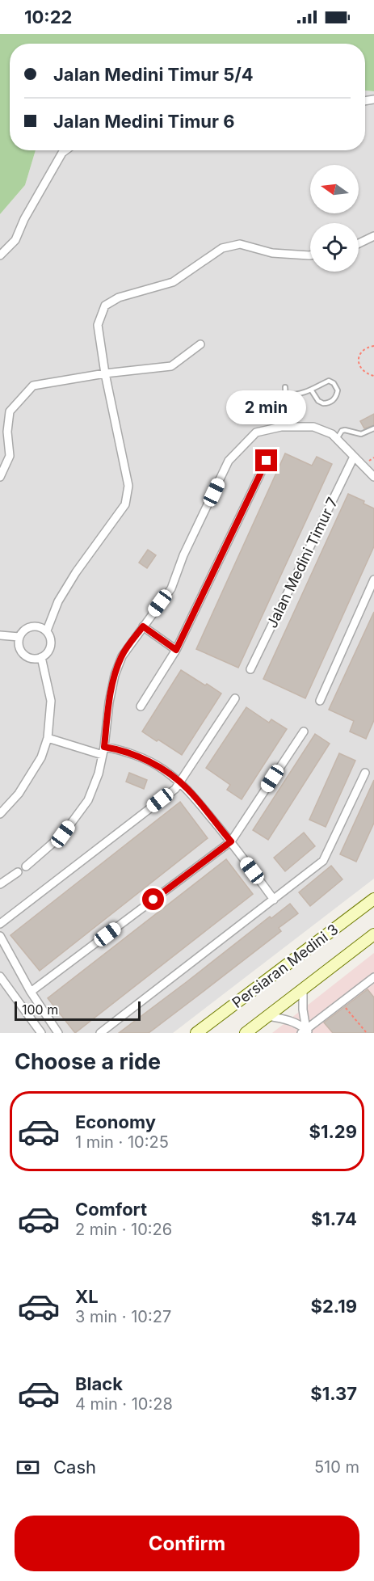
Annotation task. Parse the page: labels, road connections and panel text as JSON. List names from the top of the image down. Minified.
{"streets":{"street":["Jalan Medini Timur 7","Persiaran Medini 3"]},"scale_bar":"100 m","north":"left","page":{"status":"10:22","banner":["Jalan Medini Timur 5/4","Jalan Medini Timur 6"],"bubble":"2 min","scale":"100 m","heading":"Choose a ride","list":[{"name":"Economy","note":"1 min · 10:25","value":"$1.29"},{"name":"Comfort","note":"2 min · 10:26","value":"$1.74"},{"name":"XL","note":"3 min · 10:27","value":"$2.19"},{"name":"Black","note":"4 min · 10:28","value":"$1.37"}],"pay":["Cash","510 m"],"buttons":"Confirm"}}
